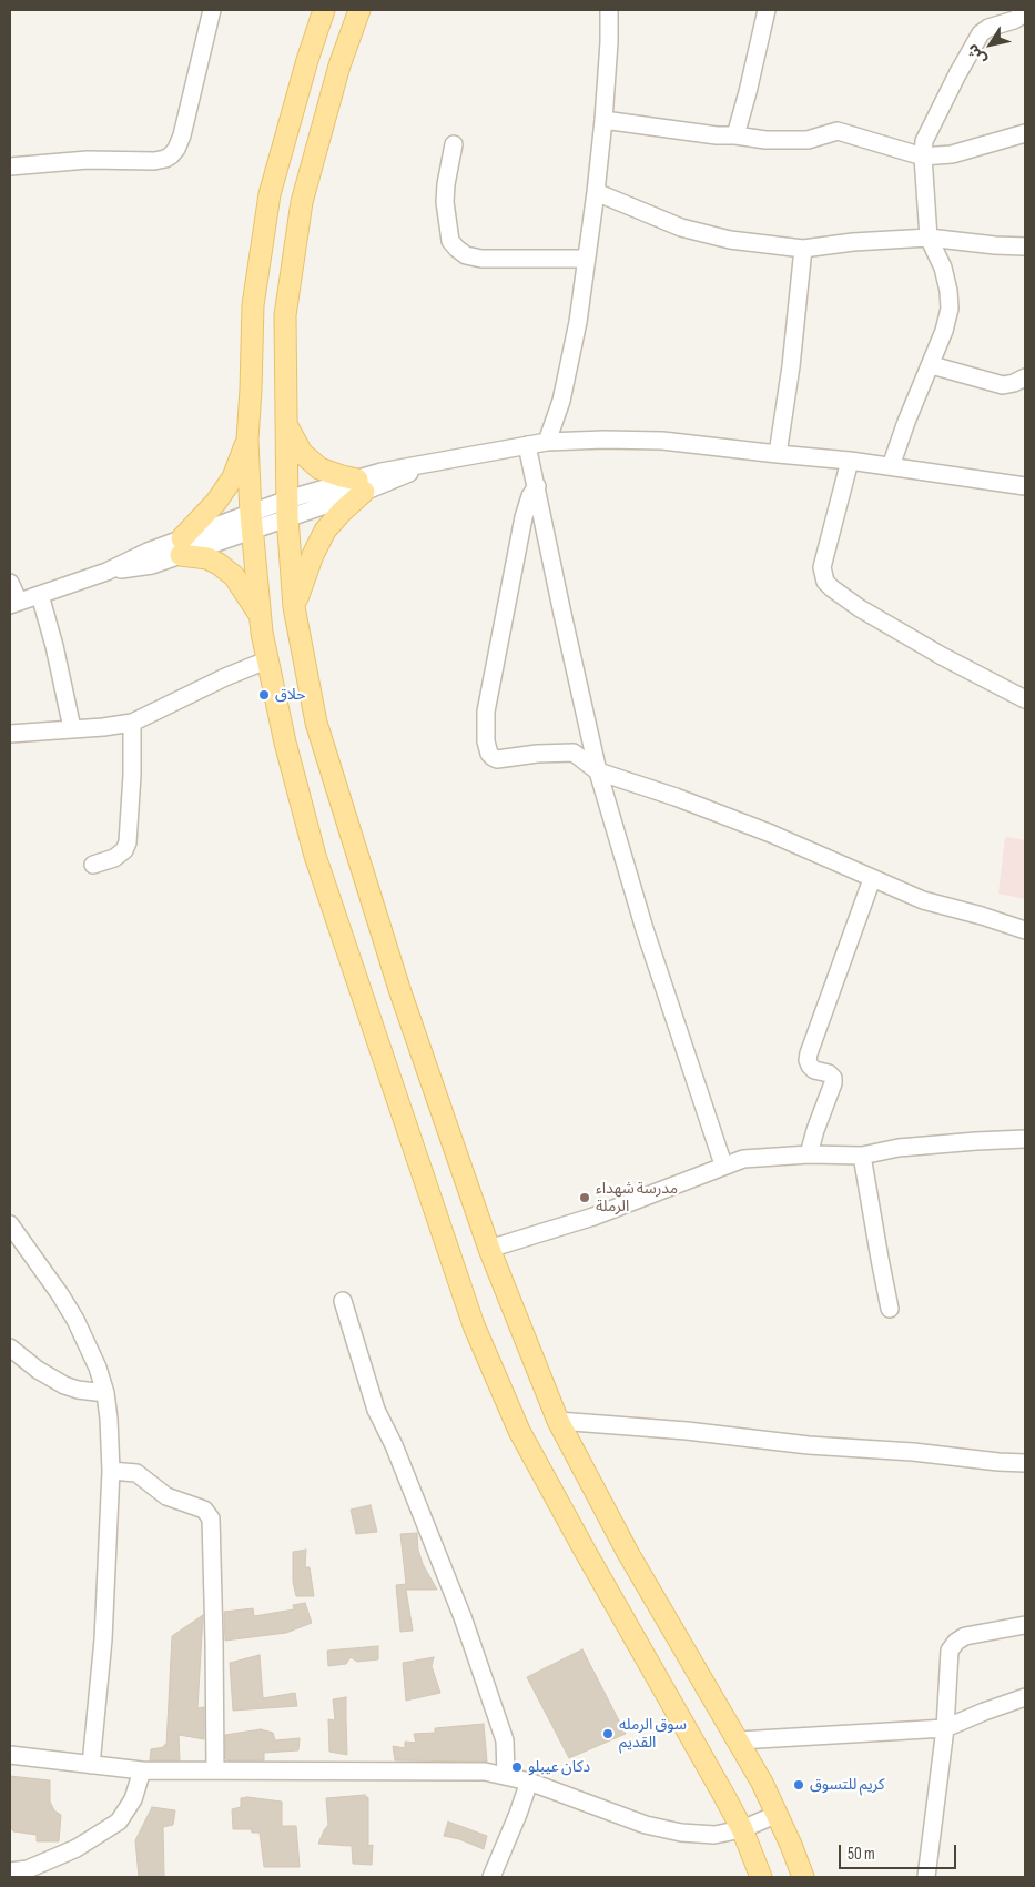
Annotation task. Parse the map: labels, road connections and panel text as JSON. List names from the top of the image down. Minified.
{"places":["حلاق","مدرسة شهداء الرملة","سوق الرمله القديم","دكان عيبلو","كريم للتسوق"],"scale_bar":"50 m","north":"bottom left"}
